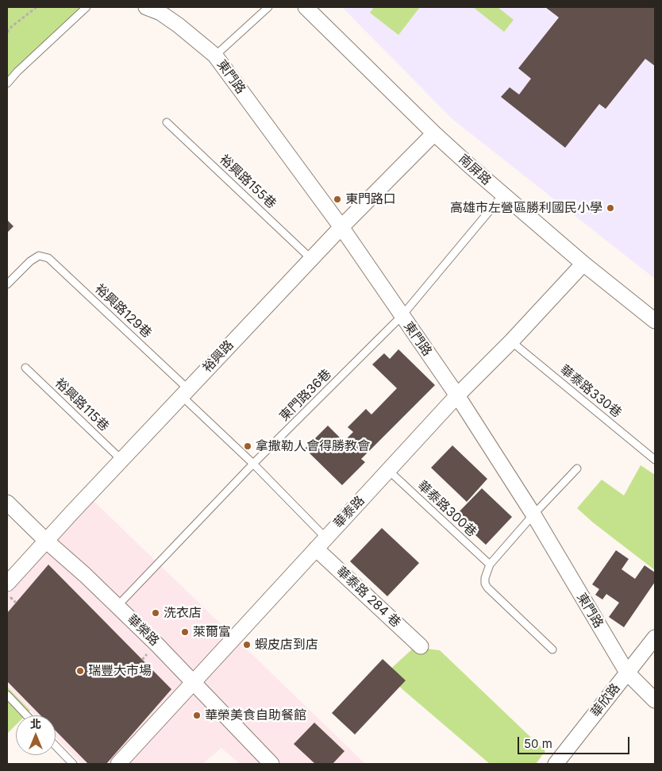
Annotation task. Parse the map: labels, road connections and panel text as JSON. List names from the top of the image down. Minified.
{"streets":{"street":["東門路","南屏路","裕興路","華泰路","華泰路 284 巷","華榮路","華欣路"],"lane":["裕興路155巷","裕興路129巷","華泰路330巷","東門路36巷","裕興路115巷","華泰路300巷"]},"crossings":[["東門路","裕興路"],["東門路","東門路36巷"],["東門路","華泰路"],["東門路","華欣路"],["南屏路","裕興路"],["南屏路","東門路36巷"],["南屏路","華泰路"],["裕興路155巷","裕興路"],["裕興路129巷","裕興路"],["裕興路129巷","東門路36巷"],["裕興路129巷","華泰路"],["裕興路129巷","華泰路 284 巷"],["裕興路","裕興路115巷"],["裕興路","華榮路"],["華泰路330巷","華泰路"],["東門路36巷","華榮路"],["華泰路300巷","華泰路"],["華泰路","華泰路 284 巷"],["華泰路","華榮路"]],"places":["東門路口","高雄市左營區勝利國民小學","拿撒勒人會得勝教會","洗衣店","萊爾富","蝦皮店到店","瑞豐大市場","華榮美食自助餐館"],"scale_bar":"50 m","north":"top"}
